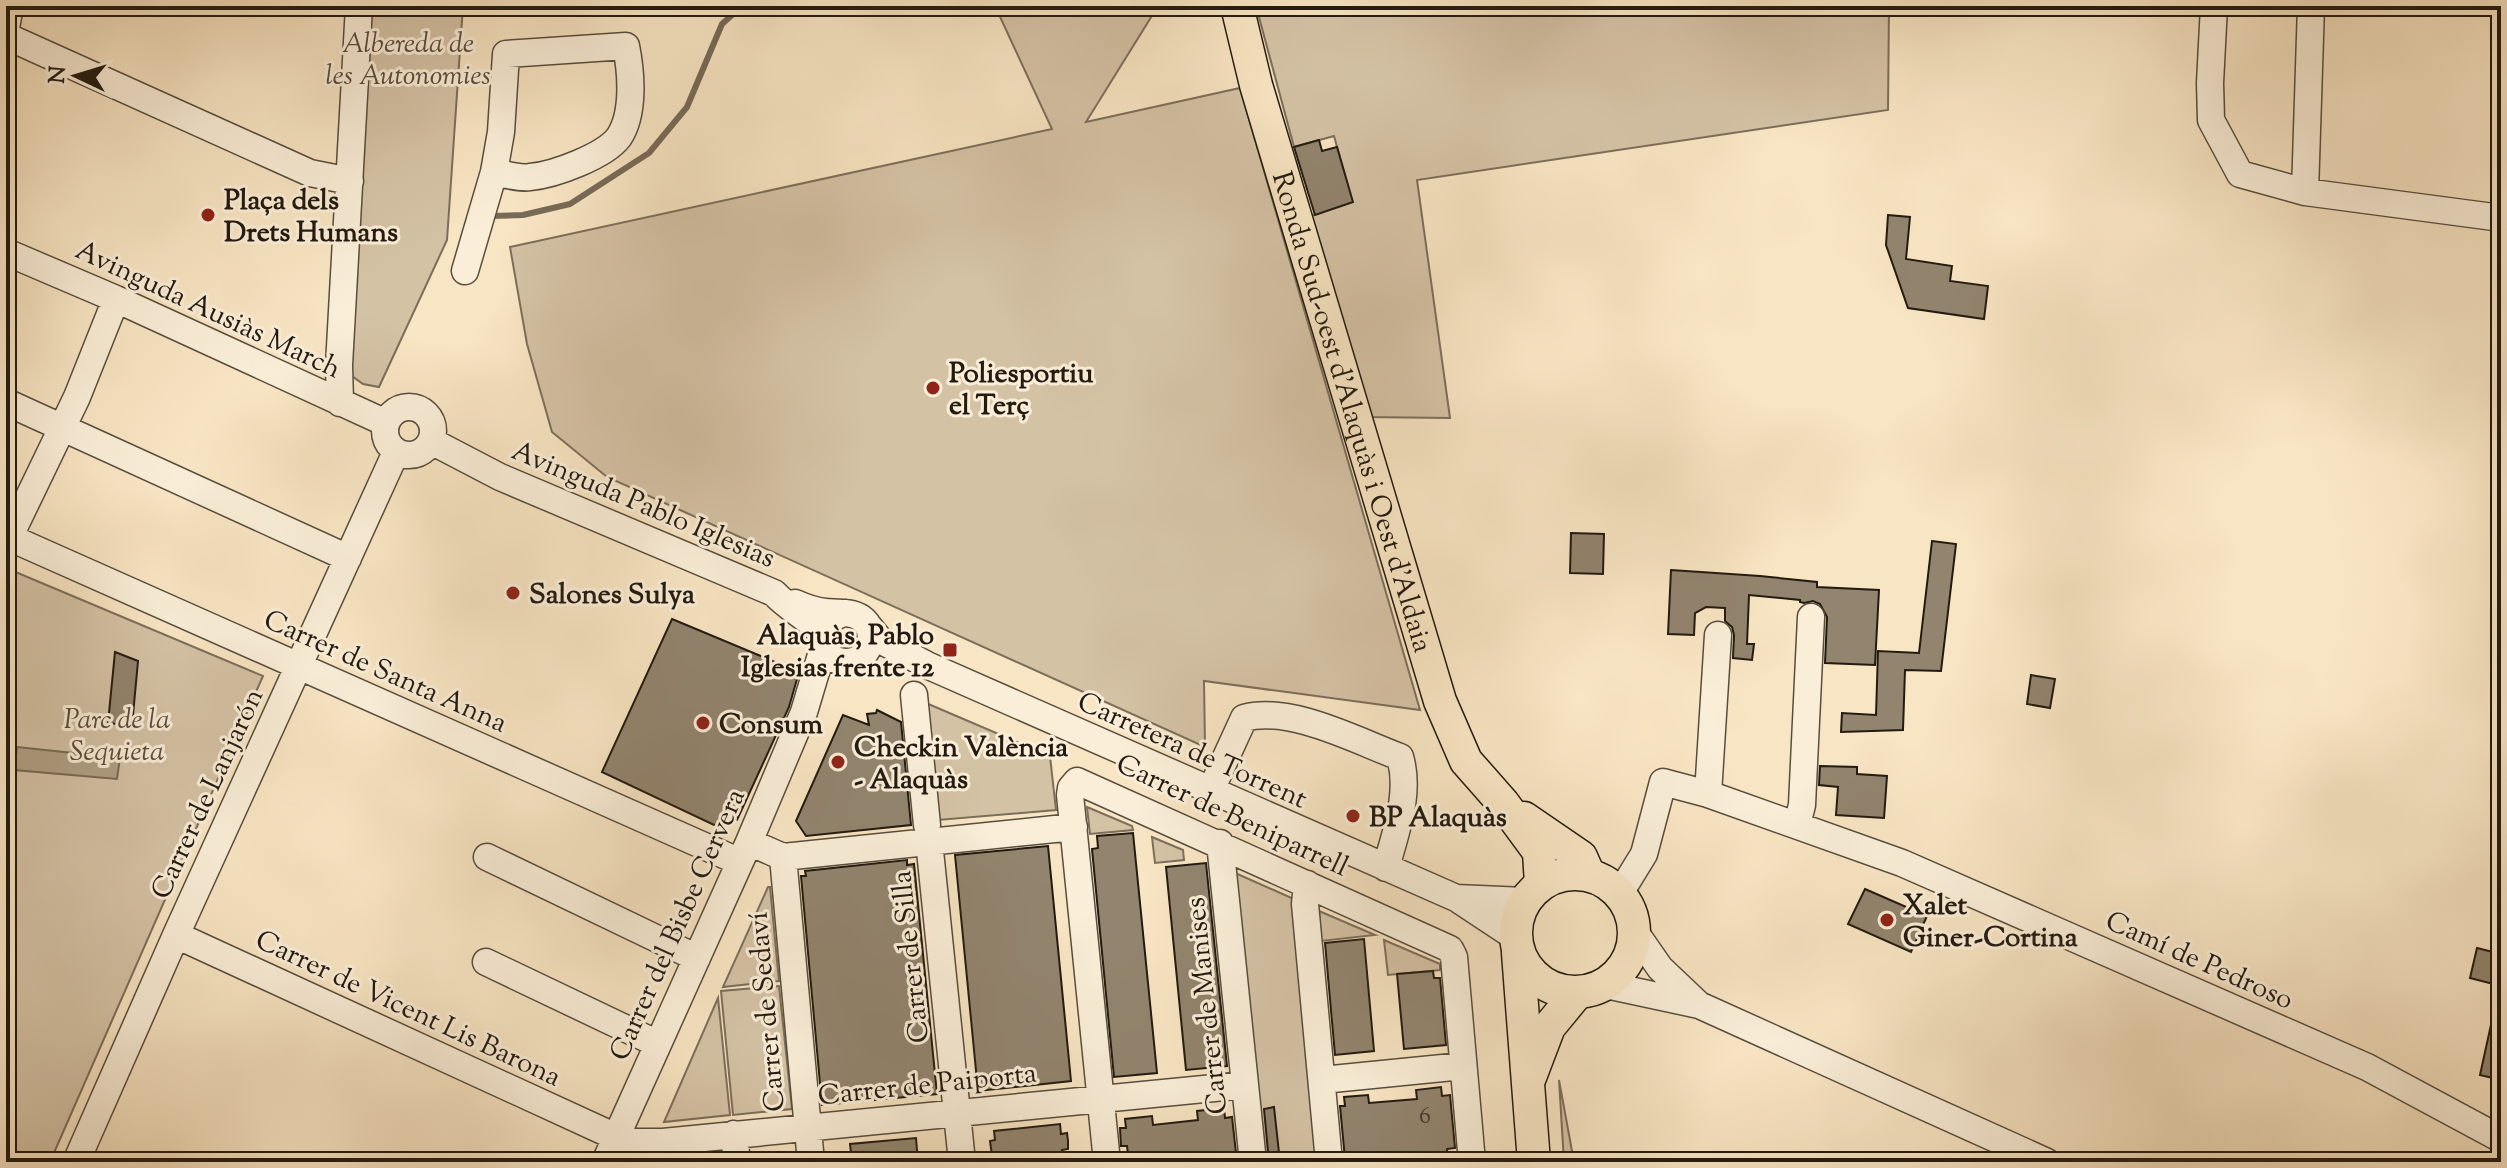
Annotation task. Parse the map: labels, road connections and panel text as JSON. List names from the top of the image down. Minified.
{"streets":{"main road":["Ronda Sud-oest d'Alaquàs i Oest d'Aldaia"],"street":["Avinguda Ausiàs March","Avinguda Pablo Iglesias","Carrer de Santa Anna","Carretera de Torrent","Carrer de Lanjarón","Carrer de Beniparrell","Carrer del Bisbe Cervera","Carrer de Silla","Camí de Pedroso","Carrer de Manises","Carrer de Vicent Lis Barona","Carrer de Sedaví","Carrer de Paiporta"]},"crossings":[["Avinguda Ausiàs March","Avinguda Pablo Iglesias"],["Avinguda Ausiàs March","Carrer de Lanjarón"],["Ronda Sud-oest d'Alaquàs i Oest d'Aldaia","Carretera de Torrent"],["Ronda Sud-oest d'Alaquàs i Oest d'Aldaia","Camí de Pedroso"],["Avinguda Pablo Iglesias","Carrer de Lanjarón"],["Avinguda Pablo Iglesias","Carrer del Bisbe Cervera"],["Carrer de Santa Anna","Carrer de Lanjarón"],["Carrer de Santa Anna","Carrer del Bisbe Cervera"],["Carretera de Torrent","Camí de Pedroso"],["Carrer de Lanjarón","Carrer de Vicent Lis Barona"],["Carrer de Beniparrell","Carrer de Manises"],["Carrer del Bisbe Cervera","Carrer de Vicent Lis Barona"],["Carrer del Bisbe Cervera","Carrer de Paiporta"],["Carrer de Silla","Carrer de Paiporta"],["Carrer de Manises","Carrer de Paiporta"],["Carrer de Vicent Lis Barona","Carrer de Paiporta"],["Carrer de Sedaví","Carrer de Paiporta"]],"parks":["Albereda de les Autonomies","Parc de la Sequieta"],"places":{"other":["Plaça dels Drets Humans","Poliesportiu el Terç","Salones Sulya","Consum","Checkin València - Alaquàs","BP Alaquàs","Xalet Giner-Cortina"],"transit":["Alaquàs, Pablo Iglesias frente 12"]},"house_numbers":["6"],"north":"left"}
